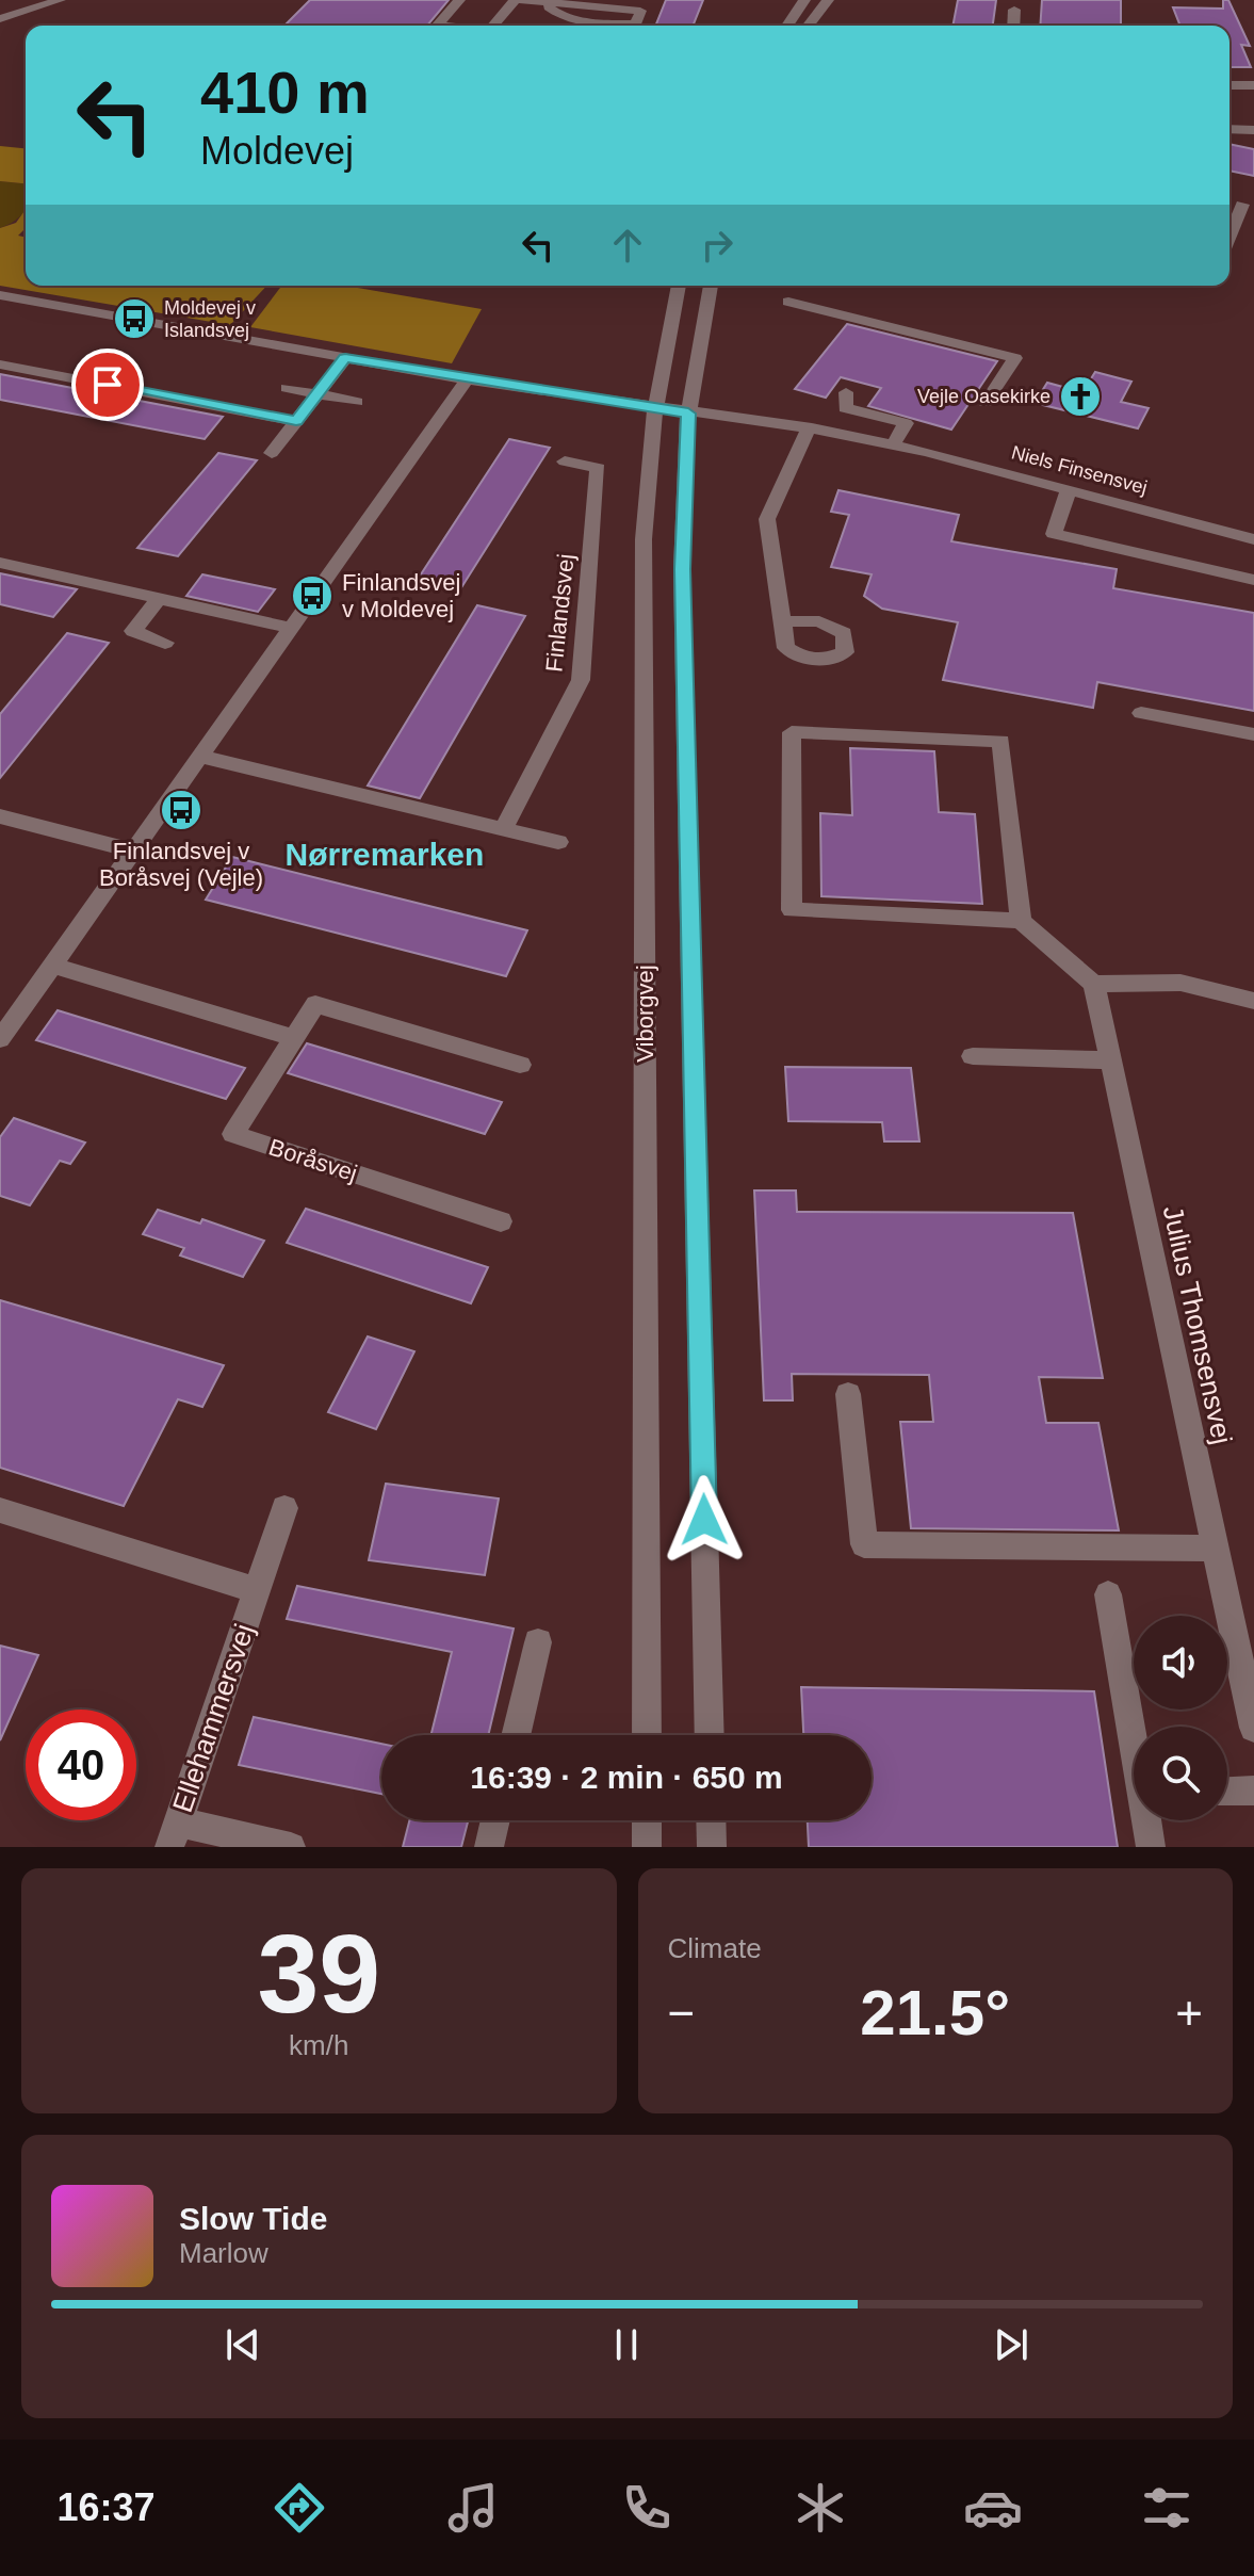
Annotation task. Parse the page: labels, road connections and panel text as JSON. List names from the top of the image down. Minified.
{"streets":{"street":["Niels Finsensvej","Finlandsvej","Viborgvej","Boråsvej","Julius Thomsensvej","Ellehammersvej"]},"crossings":[["Niels Finsensvej","Viborgvej"]],"districts":["Nørremarken"],"places":{"bus stop":["Moldevej v Islandsvej","Finlandsvej v Moldevej","Finlandsvej v Boråsvej (Vejle)"],"church":["Vejle Oasekirke"]},"page":{"turn":["410 m","Moldevej"],"limit":"40","trip":"16:39 · 2 min · 650 m","tile":[["39","km/h"],"Climate"],"heat":["−","21.5°","+"],"song":["Slow Tide","Marlow"],"tabs":"16:37"}}
